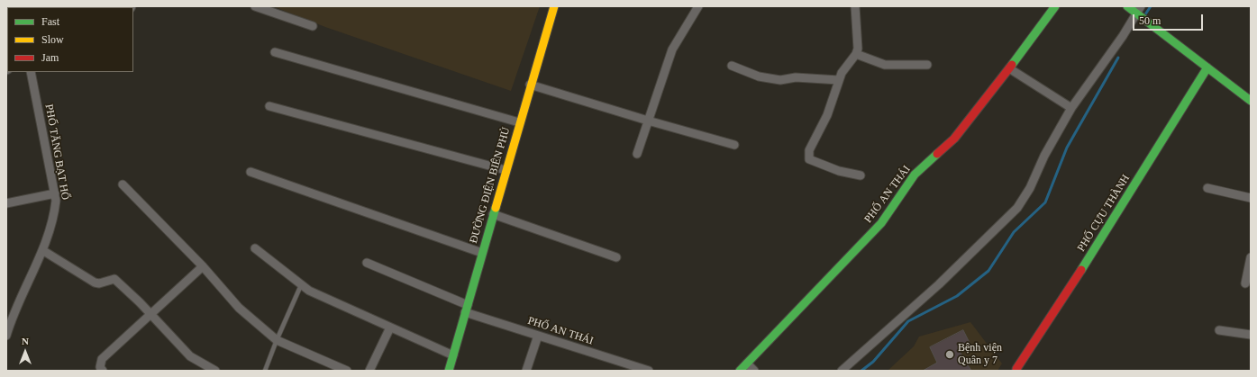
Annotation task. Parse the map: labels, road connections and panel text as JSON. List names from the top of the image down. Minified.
{"streets":{"street":["PHỐ TĂNG BẠT HỔ","ĐƯỜNG ĐIỆN BIÊN PHỦ","PHỐ AN THÁI","PHỐ CỰU THÀNH"]},"crossings":[["ĐƯỜNG ĐIỆN BIÊN PHỦ","PHỐ AN THÁI"]],"places":["Bệnh viện Quân y 7"],"legend":["Fast","Slow","Jam"],"scale_bar":"50 m","north":"top"}
